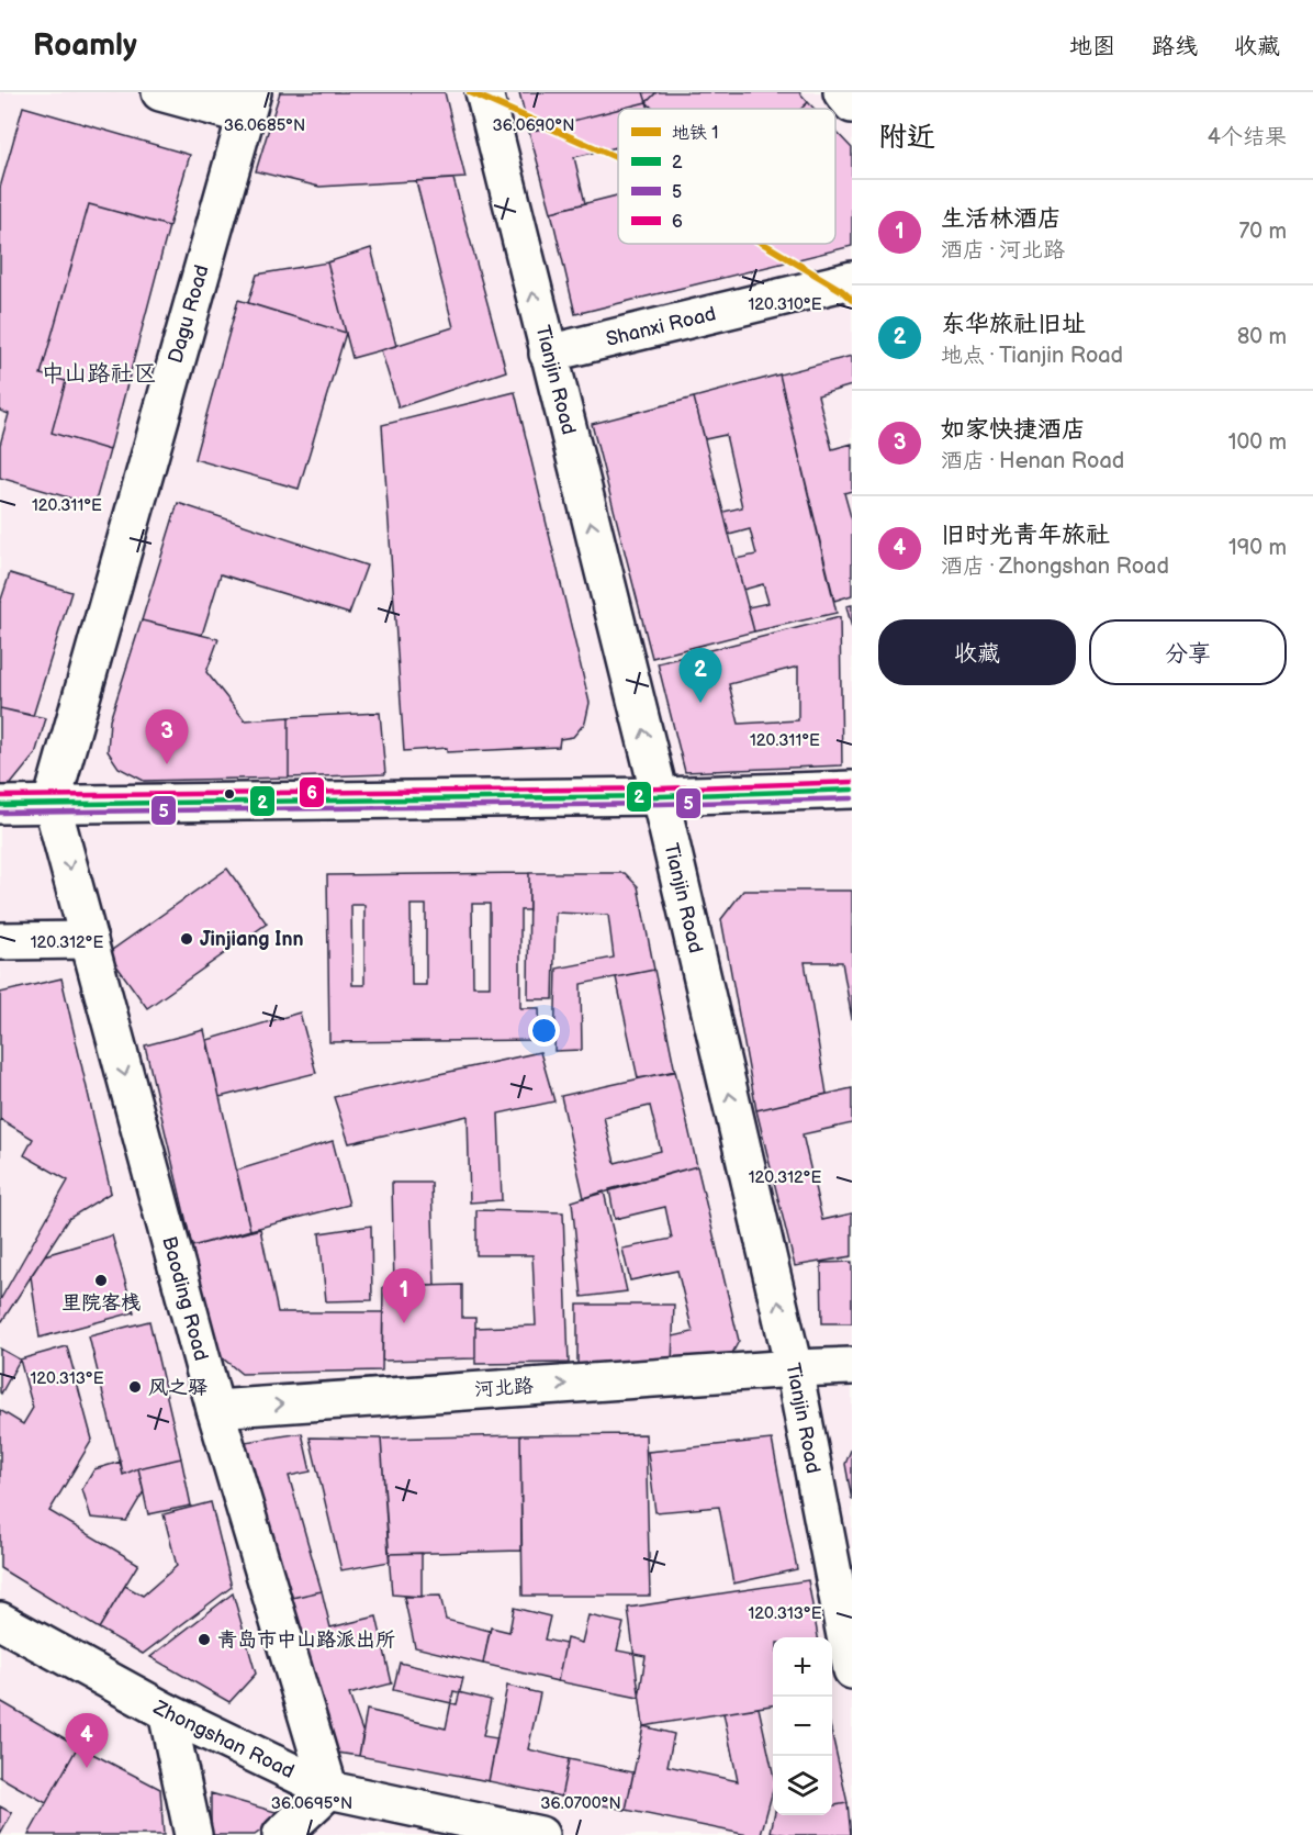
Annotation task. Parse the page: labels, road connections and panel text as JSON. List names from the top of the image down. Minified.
{"streets":{"street":["Dagu Road","Shanxi Road","Tianjin Road","Baoding Road","河北路","Zhongshan Road"]},"crossings":[["Dagu Road","Baoding Road"],["Shanxi Road","Tianjin Road"],["Tianjin Road","河北路"],["Baoding Road","河北路"],["Baoding Road","Zhongshan Road"]],"one_way":["Tianjin Road","Baoding Road","河北路"],"districts":["中山路社区"],"places":["Jinjiang Inn","里院客栈","风之驿","青岛市中山路派出所"],"lines":["metro line 1","transit line 6","transit line 2","transit line 5"],"legend":["地铁 1","2","5","6"],"page":{"header":"Roamly","nav":["地图","路线","收藏"],"heading":["附近","4个结果"],"list":[{"mark":"1","name":"生活林酒店","note":"酒店 · 河北路","value":"70 m"},{"mark":"2","name":"东华旅社旧址","note":"地点 · Tianjin Road","value":"80 m"},{"mark":"3","name":"如家快捷酒店","note":"酒店 · Henan Road","value":"100 m"},{"mark":"4","name":"旧时光青年旅社","note":"酒店 · Zhongshan Road","value":"190 m"}],"buttons":["收藏","分享"],"pins":["2","3","1","4"],"map_buttons":["+","−"]},"coordinates":["36.0685°N","36.0690°N","120.310°E","120.311°E","120.312°E","120.313°E","36.0695°N","36.0700°N"]}
